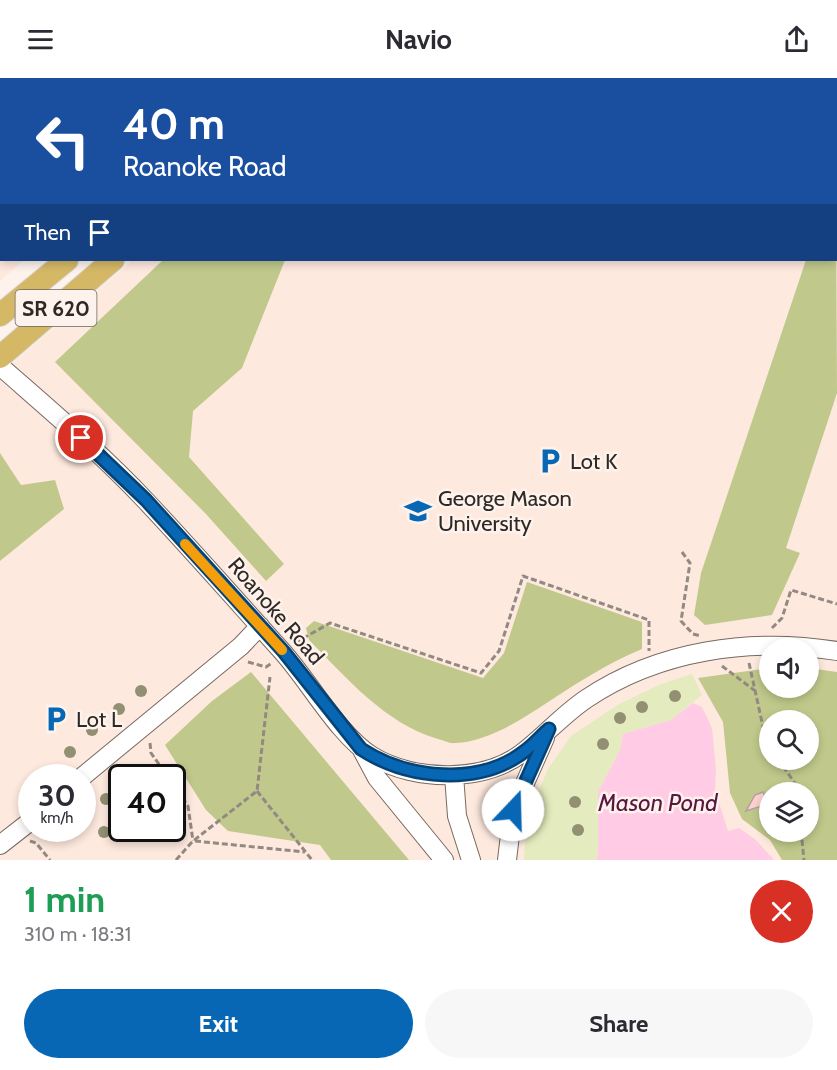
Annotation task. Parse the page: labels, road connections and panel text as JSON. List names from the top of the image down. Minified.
{"streets":{"main road":["SR 620"],"street":["Roanoke Road"]},"water":["Mason Pond"],"places":{"parking":["Lot K","Lot L"],"school or university":["George Mason University"]},"page":{"header":"Navio","turn":["40 m","Roanoke Road"],"then":"Then","speed":"30 km/h","limit":"40","heading":["1 min","310 m · 18:31"],"buttons":["Exit","Share"]}}
